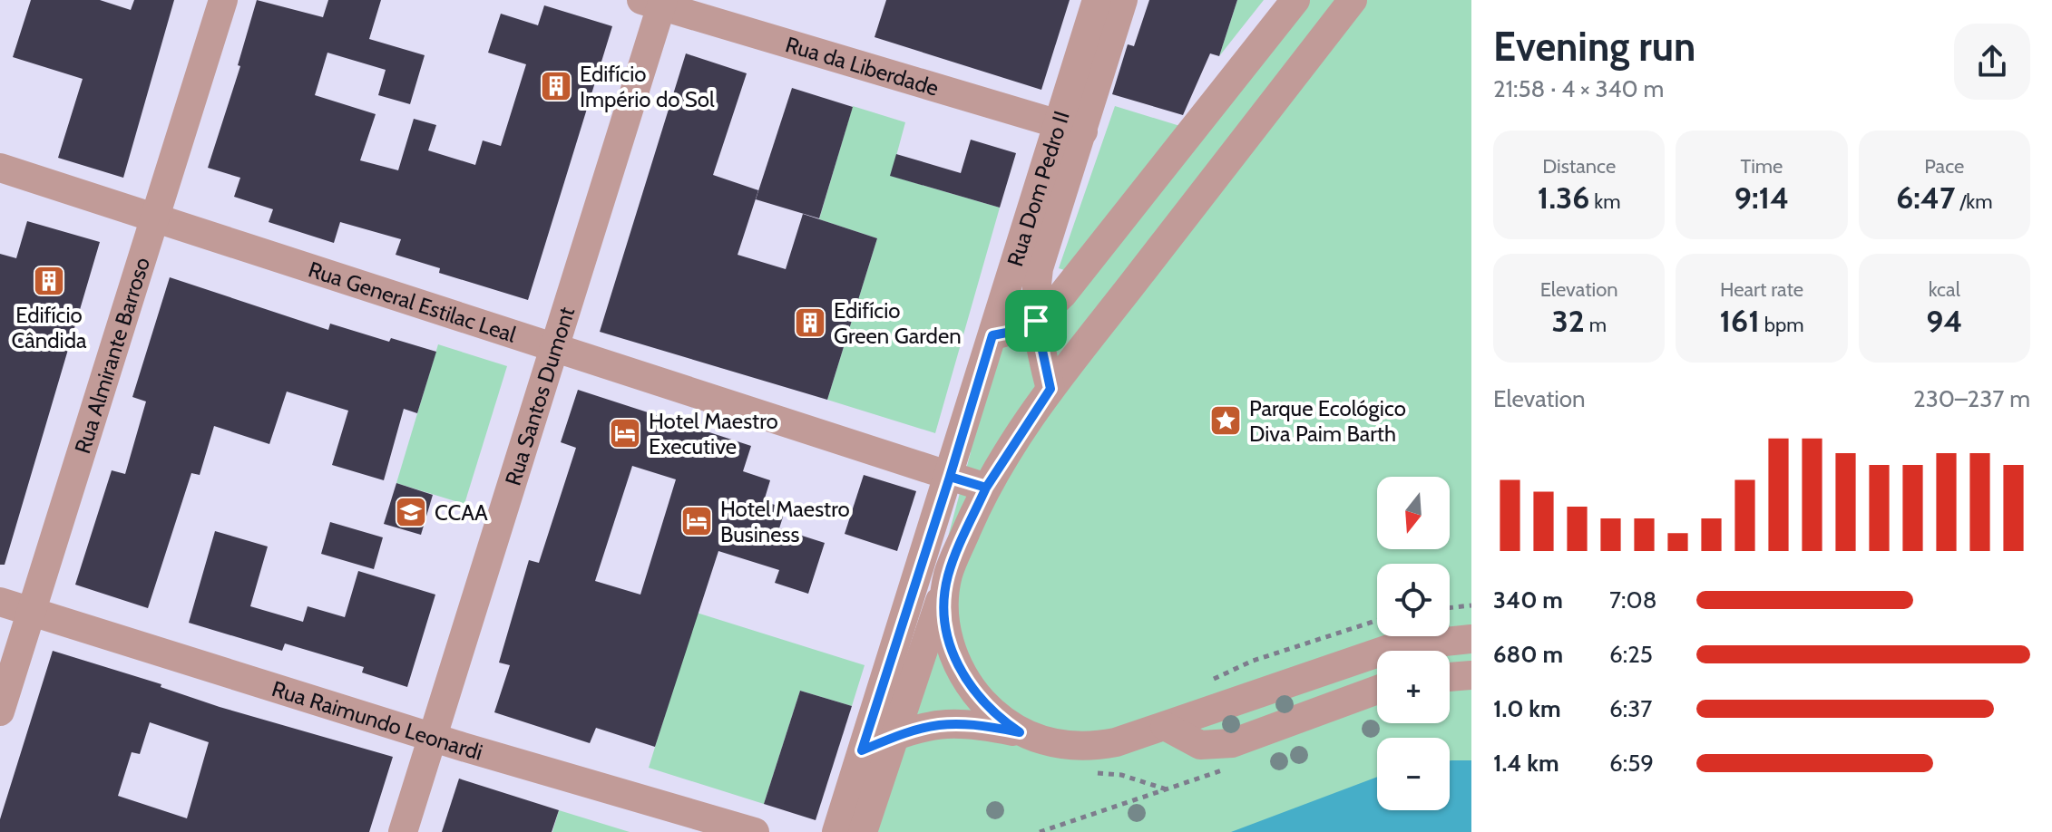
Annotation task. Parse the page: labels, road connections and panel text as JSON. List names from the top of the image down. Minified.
{"streets":{"street":["Rua da Liberdade","Rua Dom Pedro II","Rua General Estilac Leal","Rua Almirante Barroso","Rua Santos Dumont","Rua Raimundo Leonardi"]},"crossings":[["Rua da Liberdade","Rua Dom Pedro II"],["Rua da Liberdade","Rua Santos Dumont"],["Rua Dom Pedro II","Rua General Estilac Leal"],["Rua General Estilac Leal","Rua Almirante Barroso"],["Rua General Estilac Leal","Rua Santos Dumont"],["Rua Almirante Barroso","Rua Raimundo Leonardi"],["Rua Santos Dumont","Rua Raimundo Leonardi"]],"places":{"building":["Edifício Império do Sol","Edifício Cândida","Edifício Green Garden"],"place":["Parque Ecológico Diva Paim Barth"],"hotel":["Hotel Maestro Executive","Hotel Maestro Business"],"school or university":["CCAA"]},"north":"bottom","page":{"heading":["Evening run","21:58 · 4 × 340 m"],"stats":[["Distance","1.36 km"],["Time","9:14"],["Pace","6:47 /km"],["Elevation","32 m"],["Heart rate","161 bpm"],["kcal","94"]],"chart":["Elevation","230–237 m"],"map_buttons":["+","−"],"list":[{"name":"340 m","note":"7:08"},{"name":"680 m","note":"6:25"},{"name":"1.0 km","note":"6:37"},{"name":"1.4 km","note":"6:59"}]}}
